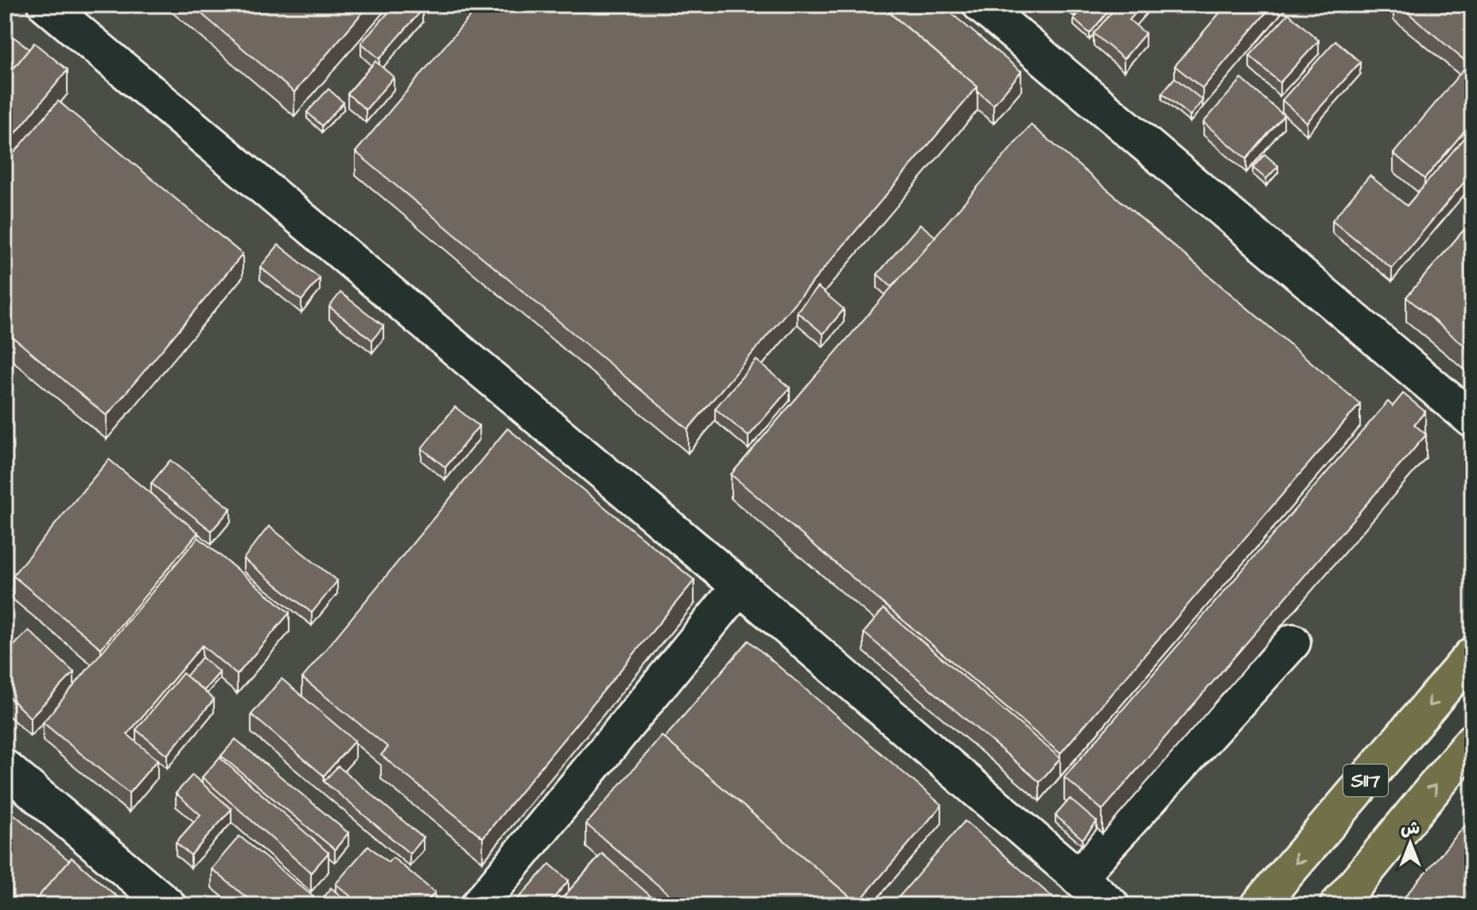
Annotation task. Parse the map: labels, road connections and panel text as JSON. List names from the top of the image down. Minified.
{"streets":{"main road":["S117"]},"north":"top"}
